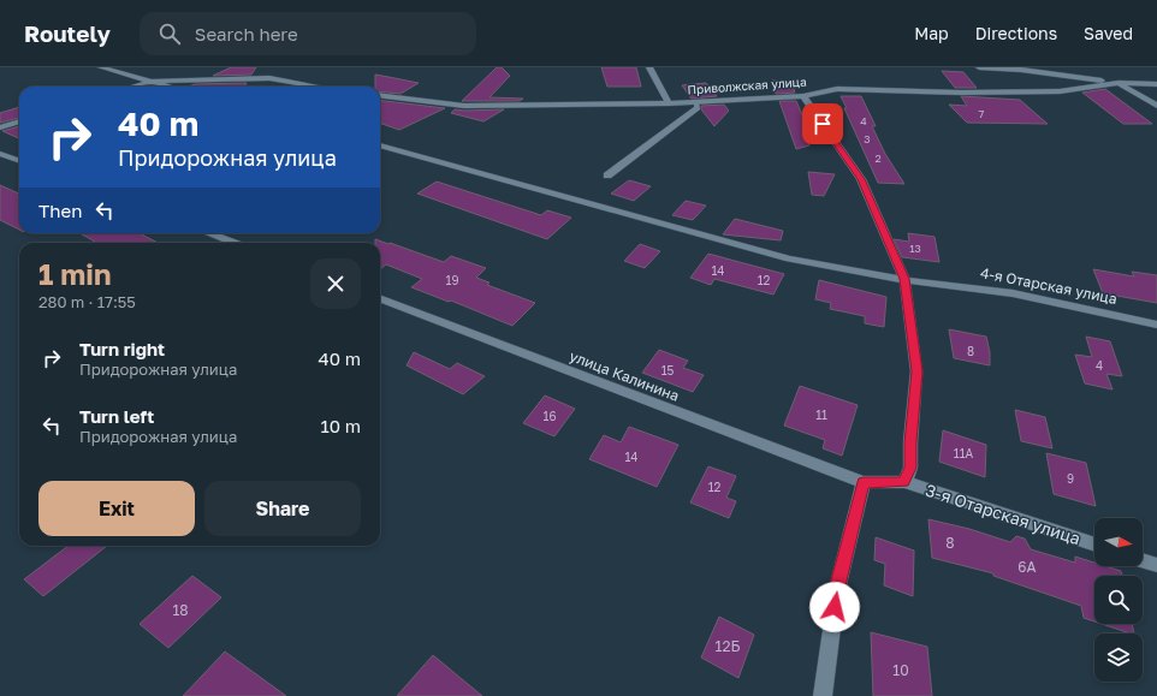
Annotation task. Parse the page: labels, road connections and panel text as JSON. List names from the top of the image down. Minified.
{"streets":{"street":["Приволжская улица","4-я Отарская улица","улица Калинина","3-я Отарская улица"]},"crossings":[["улица Калинина","3-я Отарская улица"]],"house_numbers":["7","4","3","2","13","14","19","12","8","4","15","11","16","11А","14","9","12","8","6А","18","12Б","10"],"north":"right","page":{"header":"Routely","search":"Search here","nav":["Map","Directions","Saved"],"turn":["40 m","Придорожная улица"],"then":"Then","heading":["1 min","280 m · 17:55"],"list":[{"name":"Turn right","note":"Придорожная улица","value":"40 m"},{"name":"Turn left","note":"Придорожная улица","value":"10 m"}],"buttons":["Exit","Share"]}}
